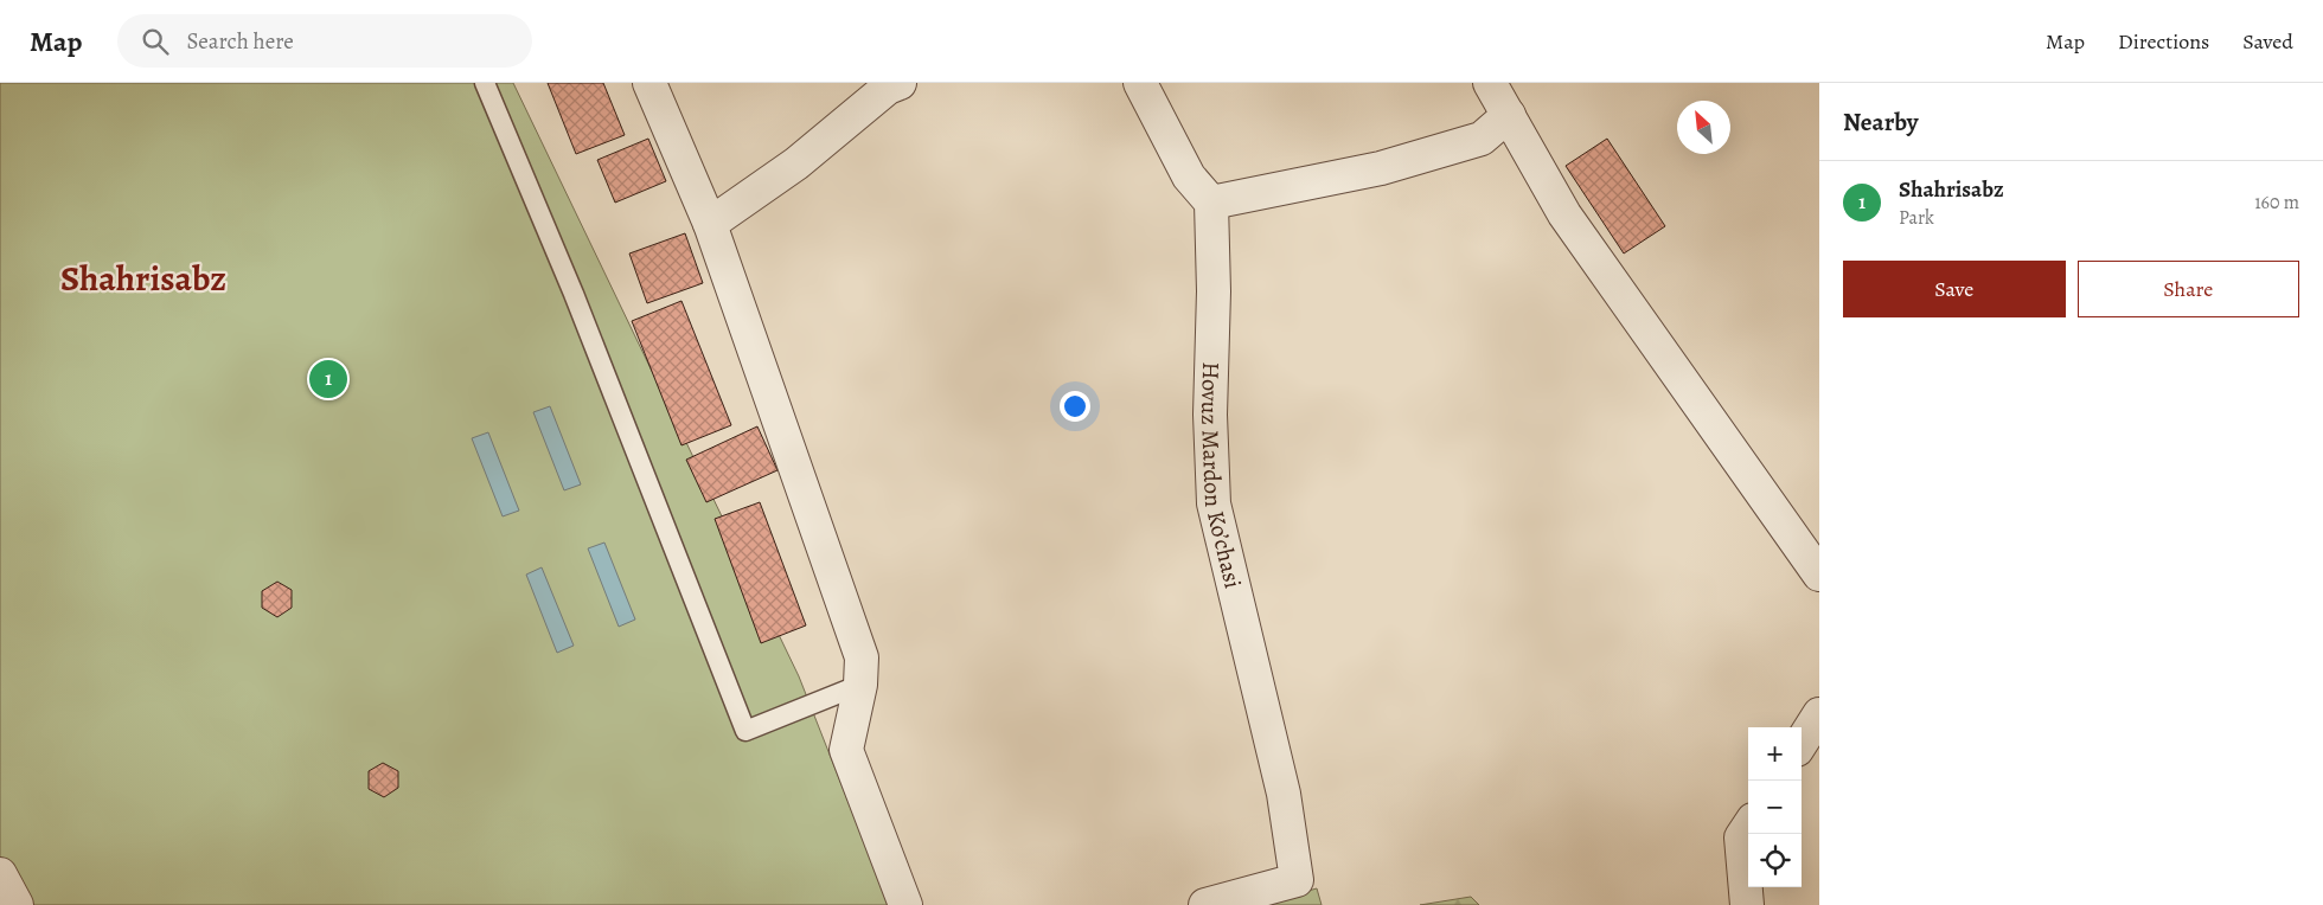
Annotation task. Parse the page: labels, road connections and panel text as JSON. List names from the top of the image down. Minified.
{"streets":{"street":["Hovuz Mardon Ko’chasi"]},"districts":["Shahrisabz"],"north":"top left","page":{"header":"Map","search":"Search here","nav":["Map","Directions","Saved"],"heading":"Nearby","list":[{"mark":"1","name":"Shahrisabz","note":"Park","value":"160 m"}],"buttons":["Save","Share"],"pins":"1","map_buttons":["+","−"]}}
